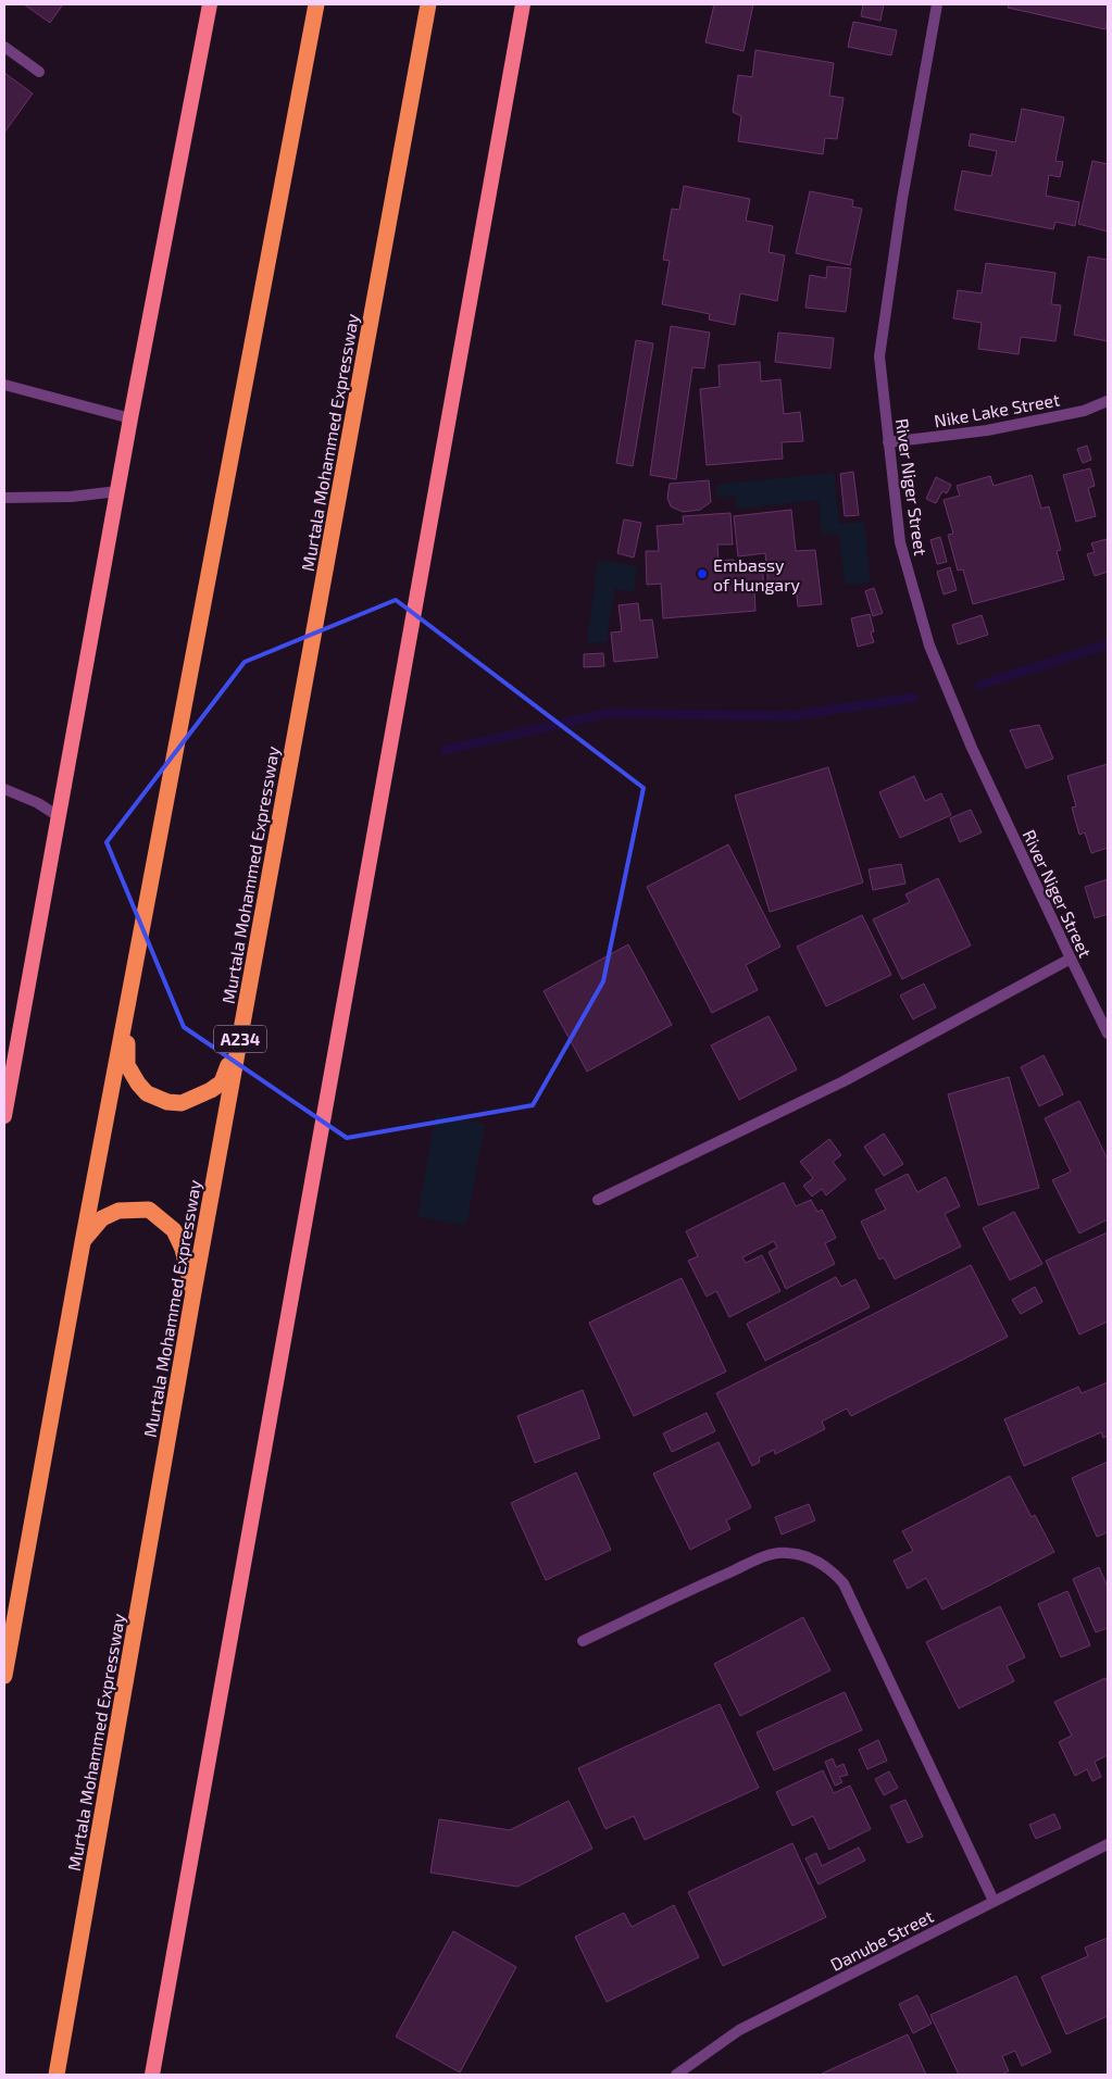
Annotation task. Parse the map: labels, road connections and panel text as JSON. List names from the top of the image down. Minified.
{"streets":{"highway":["Murtala Mohammed Expressway","A234"],"street":["Nike Lake Street","River Niger Street","Danube Street"]},"crossings":[["Nike Lake Street","River Niger Street"]],"places":["Embassy of Hungary"]}
